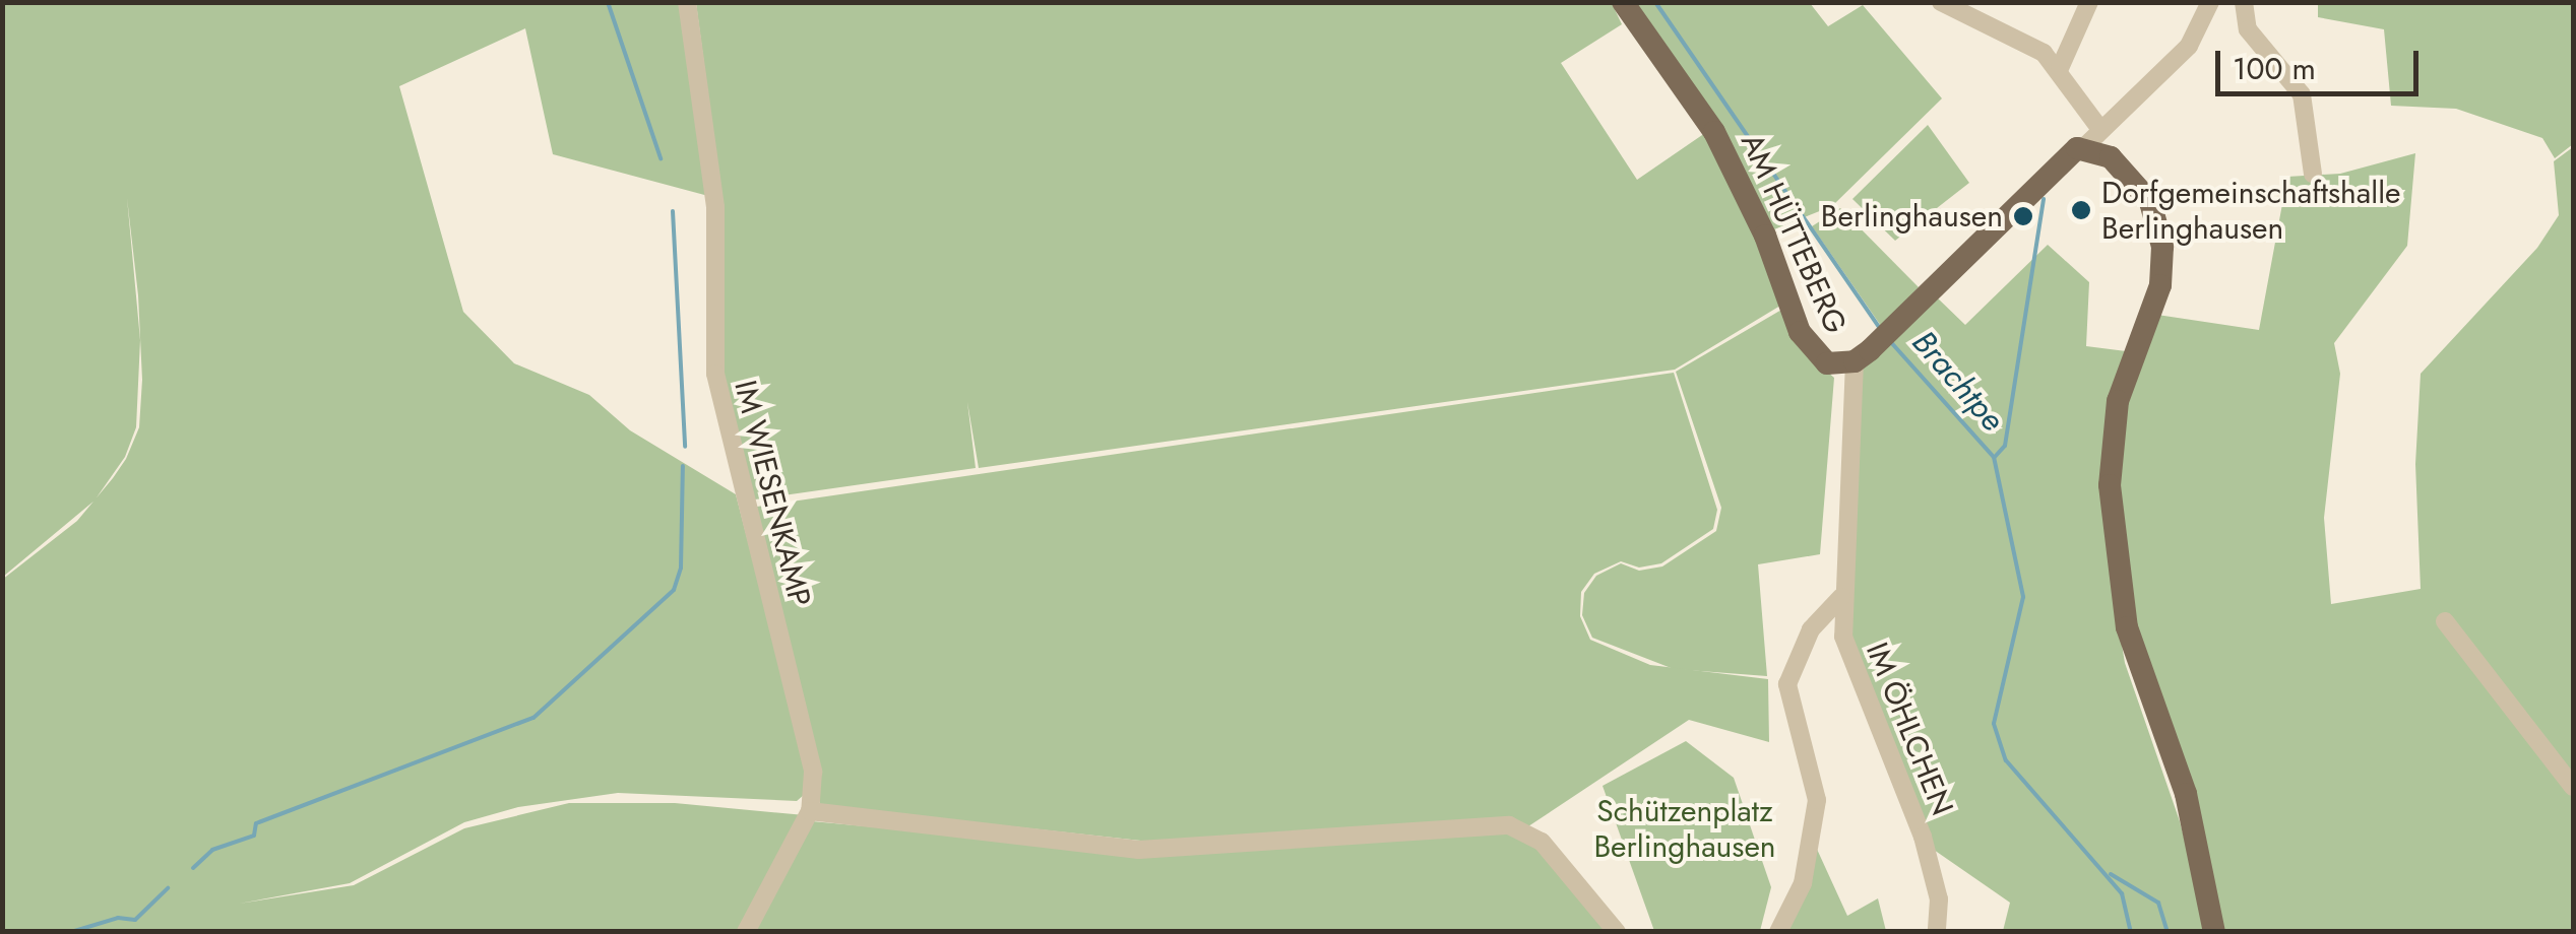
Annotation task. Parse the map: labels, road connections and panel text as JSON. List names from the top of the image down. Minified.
{"streets":{"main road":["AM HÜTTEBERG"],"street":["IM WIESENKAMP","IM ÖHLCHEN"]},"crossings":[["AM HÜTTEBERG","IM ÖHLCHEN"]],"water":["Brachtpe"],"parks":["Schützenplatz Berlinghausen"],"places":["Dorfgemeinschaftshalle Berlinghausen","Berlinghausen"],"scale_bar":"100 m"}
